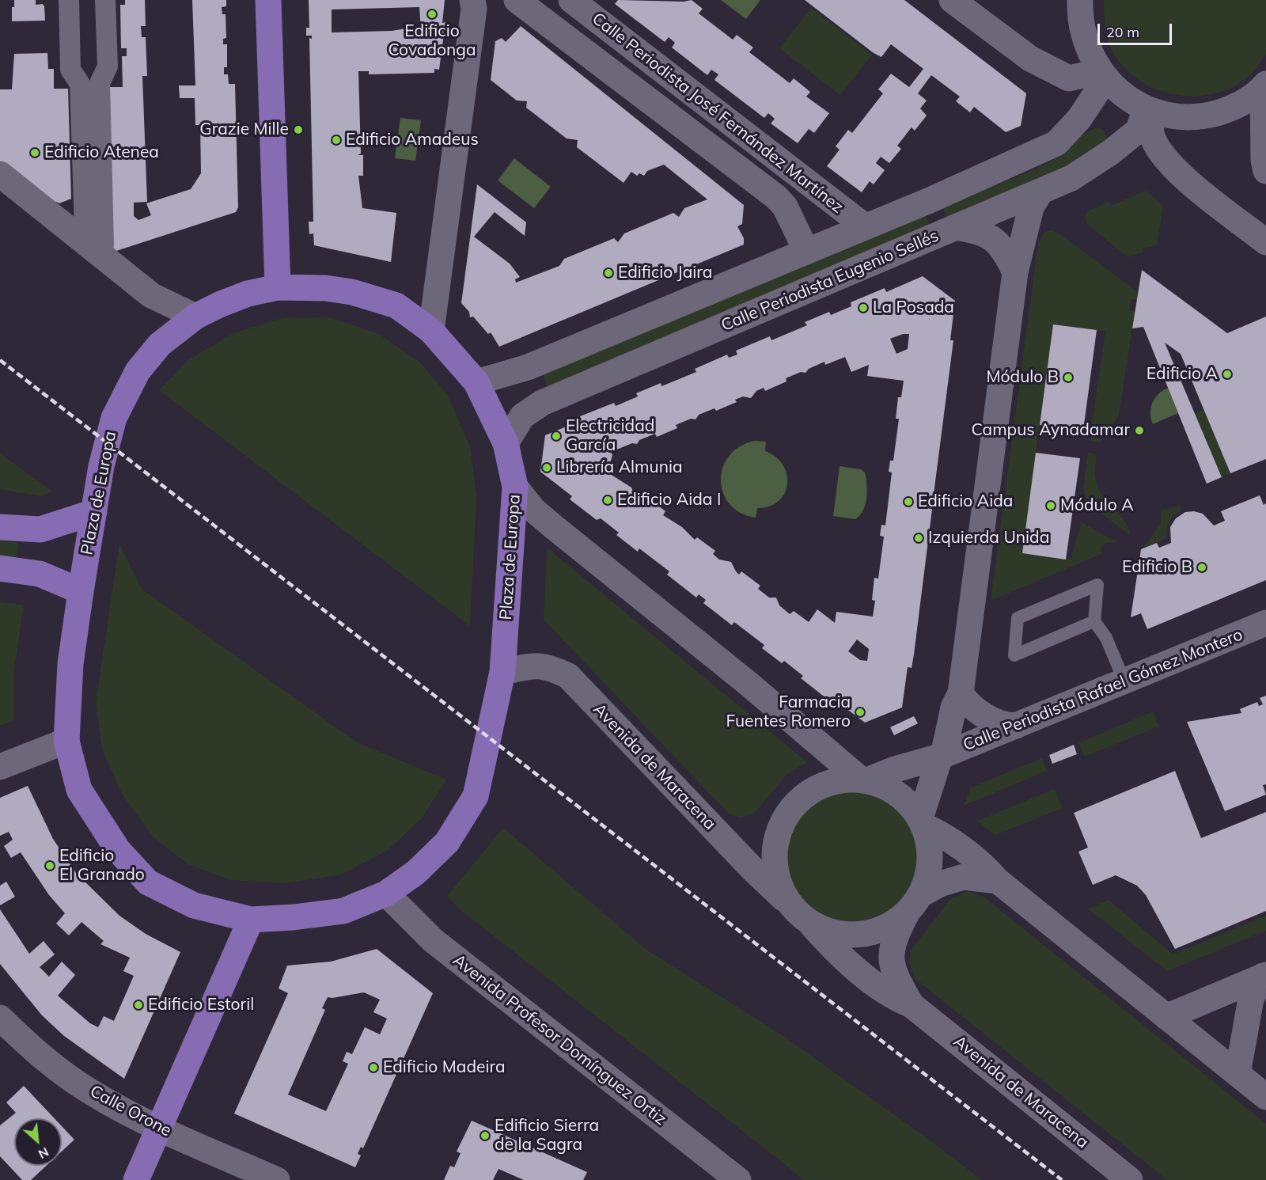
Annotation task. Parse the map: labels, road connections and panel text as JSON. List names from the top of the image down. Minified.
{"streets":{"main road":["Calle Periodista José Fernández Martínez","Calle Periodista Eugenio Sellés","Plaza de Europa","Calle Periodista Rafael Gómez Montero","Avenida de Maracena","Avenida Profesor Domínguez Ortiz","Calle Orone"]},"crossings":[["Calle Periodista Eugenio Sellés","Plaza de Europa"],["Plaza de Europa","Avenida de Maracena"],["Plaza de Europa","Avenida Profesor Domínguez Ortiz"],["Calle Periodista Rafael Gómez Montero","Avenida de Maracena"]],"places":["Edificio Covadonga","Grazie Mille","Edificio Amadeus","Edificio Atenea","Edificio Jaira","La Posada","Edificio A","Módulo B","Campus Aynadamar","Electricidad García","Librería Almunia","Edificio Aida I","Edificio Aida","Módulo A","Izquierda Unida","Edificio B","Farmacia Fuentes Romero","Edificio El Granado","Edificio Estoril","Edificio Madeira","Edificio Sierra de la Sagra"],"scale_bar":"20 m","north":"bottom right"}
